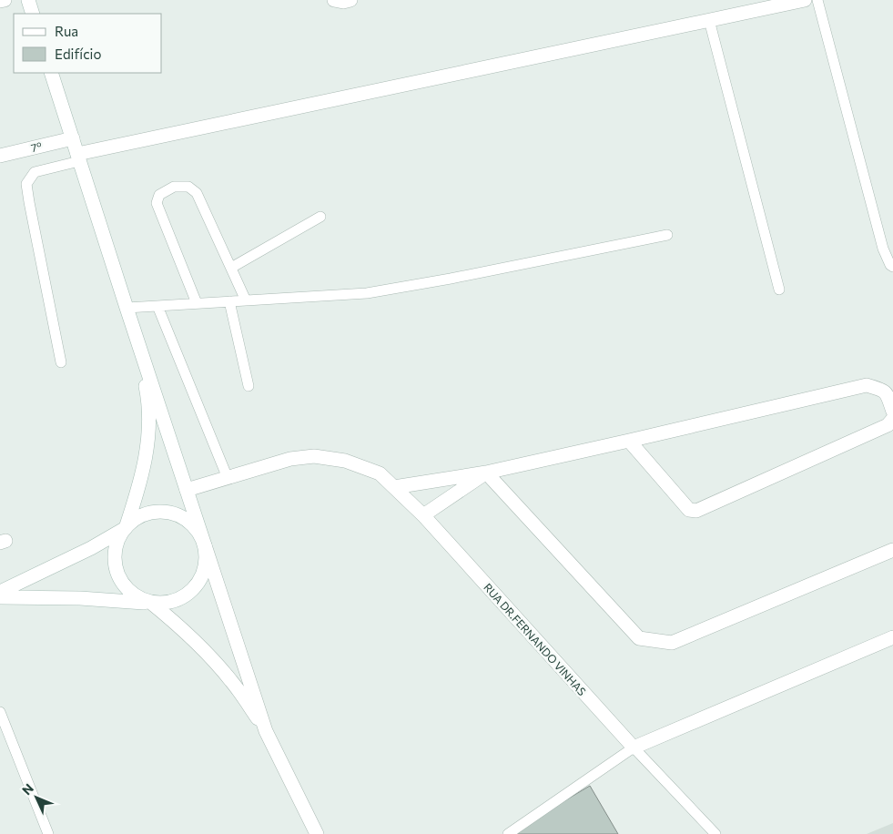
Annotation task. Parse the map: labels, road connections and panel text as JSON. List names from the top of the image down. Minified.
{"streets":{"street":["7º","RUA DR.FERNANDO VINHAS"]},"legend":["Rua","Edifício"],"north":"top left"}
